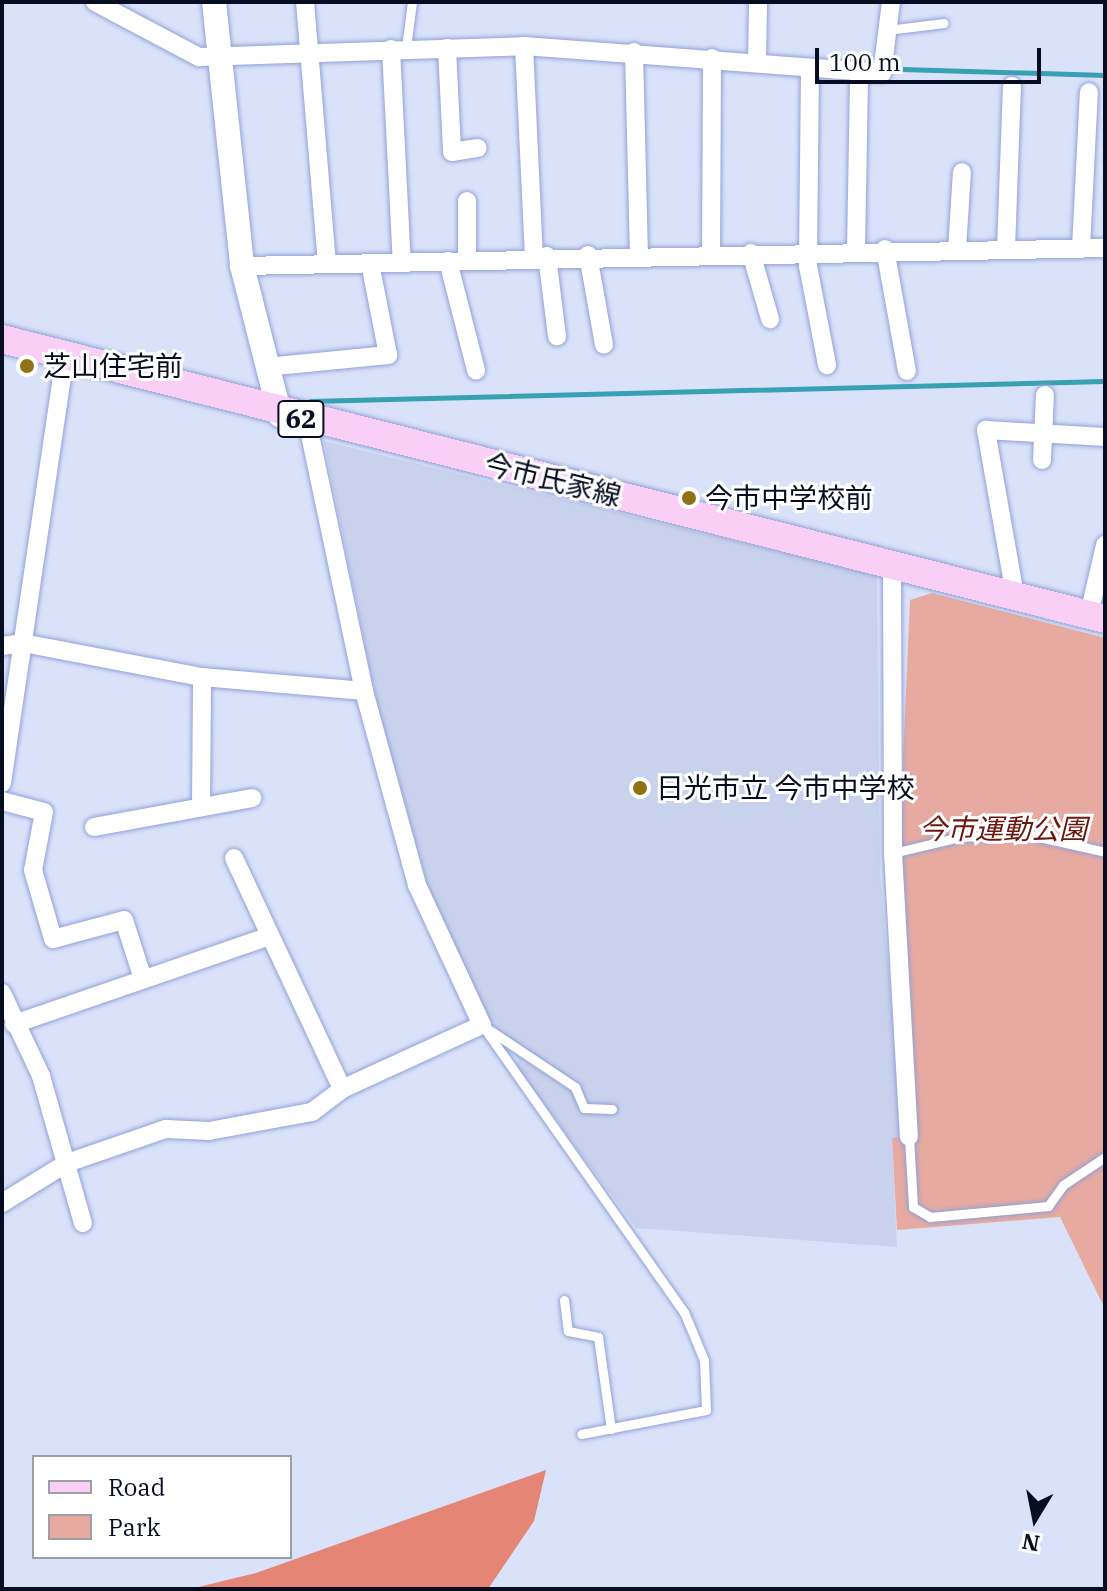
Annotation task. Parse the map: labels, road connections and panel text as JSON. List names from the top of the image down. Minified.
{"streets":{"main road":["62","今市氏家線"]},"parks":["今市運動公園"],"places":["芝山住宅前","今市中学校前","日光市立 今市中学校"],"legend":["Road","Park"],"scale_bar":"100 m","north":"bottom"}
